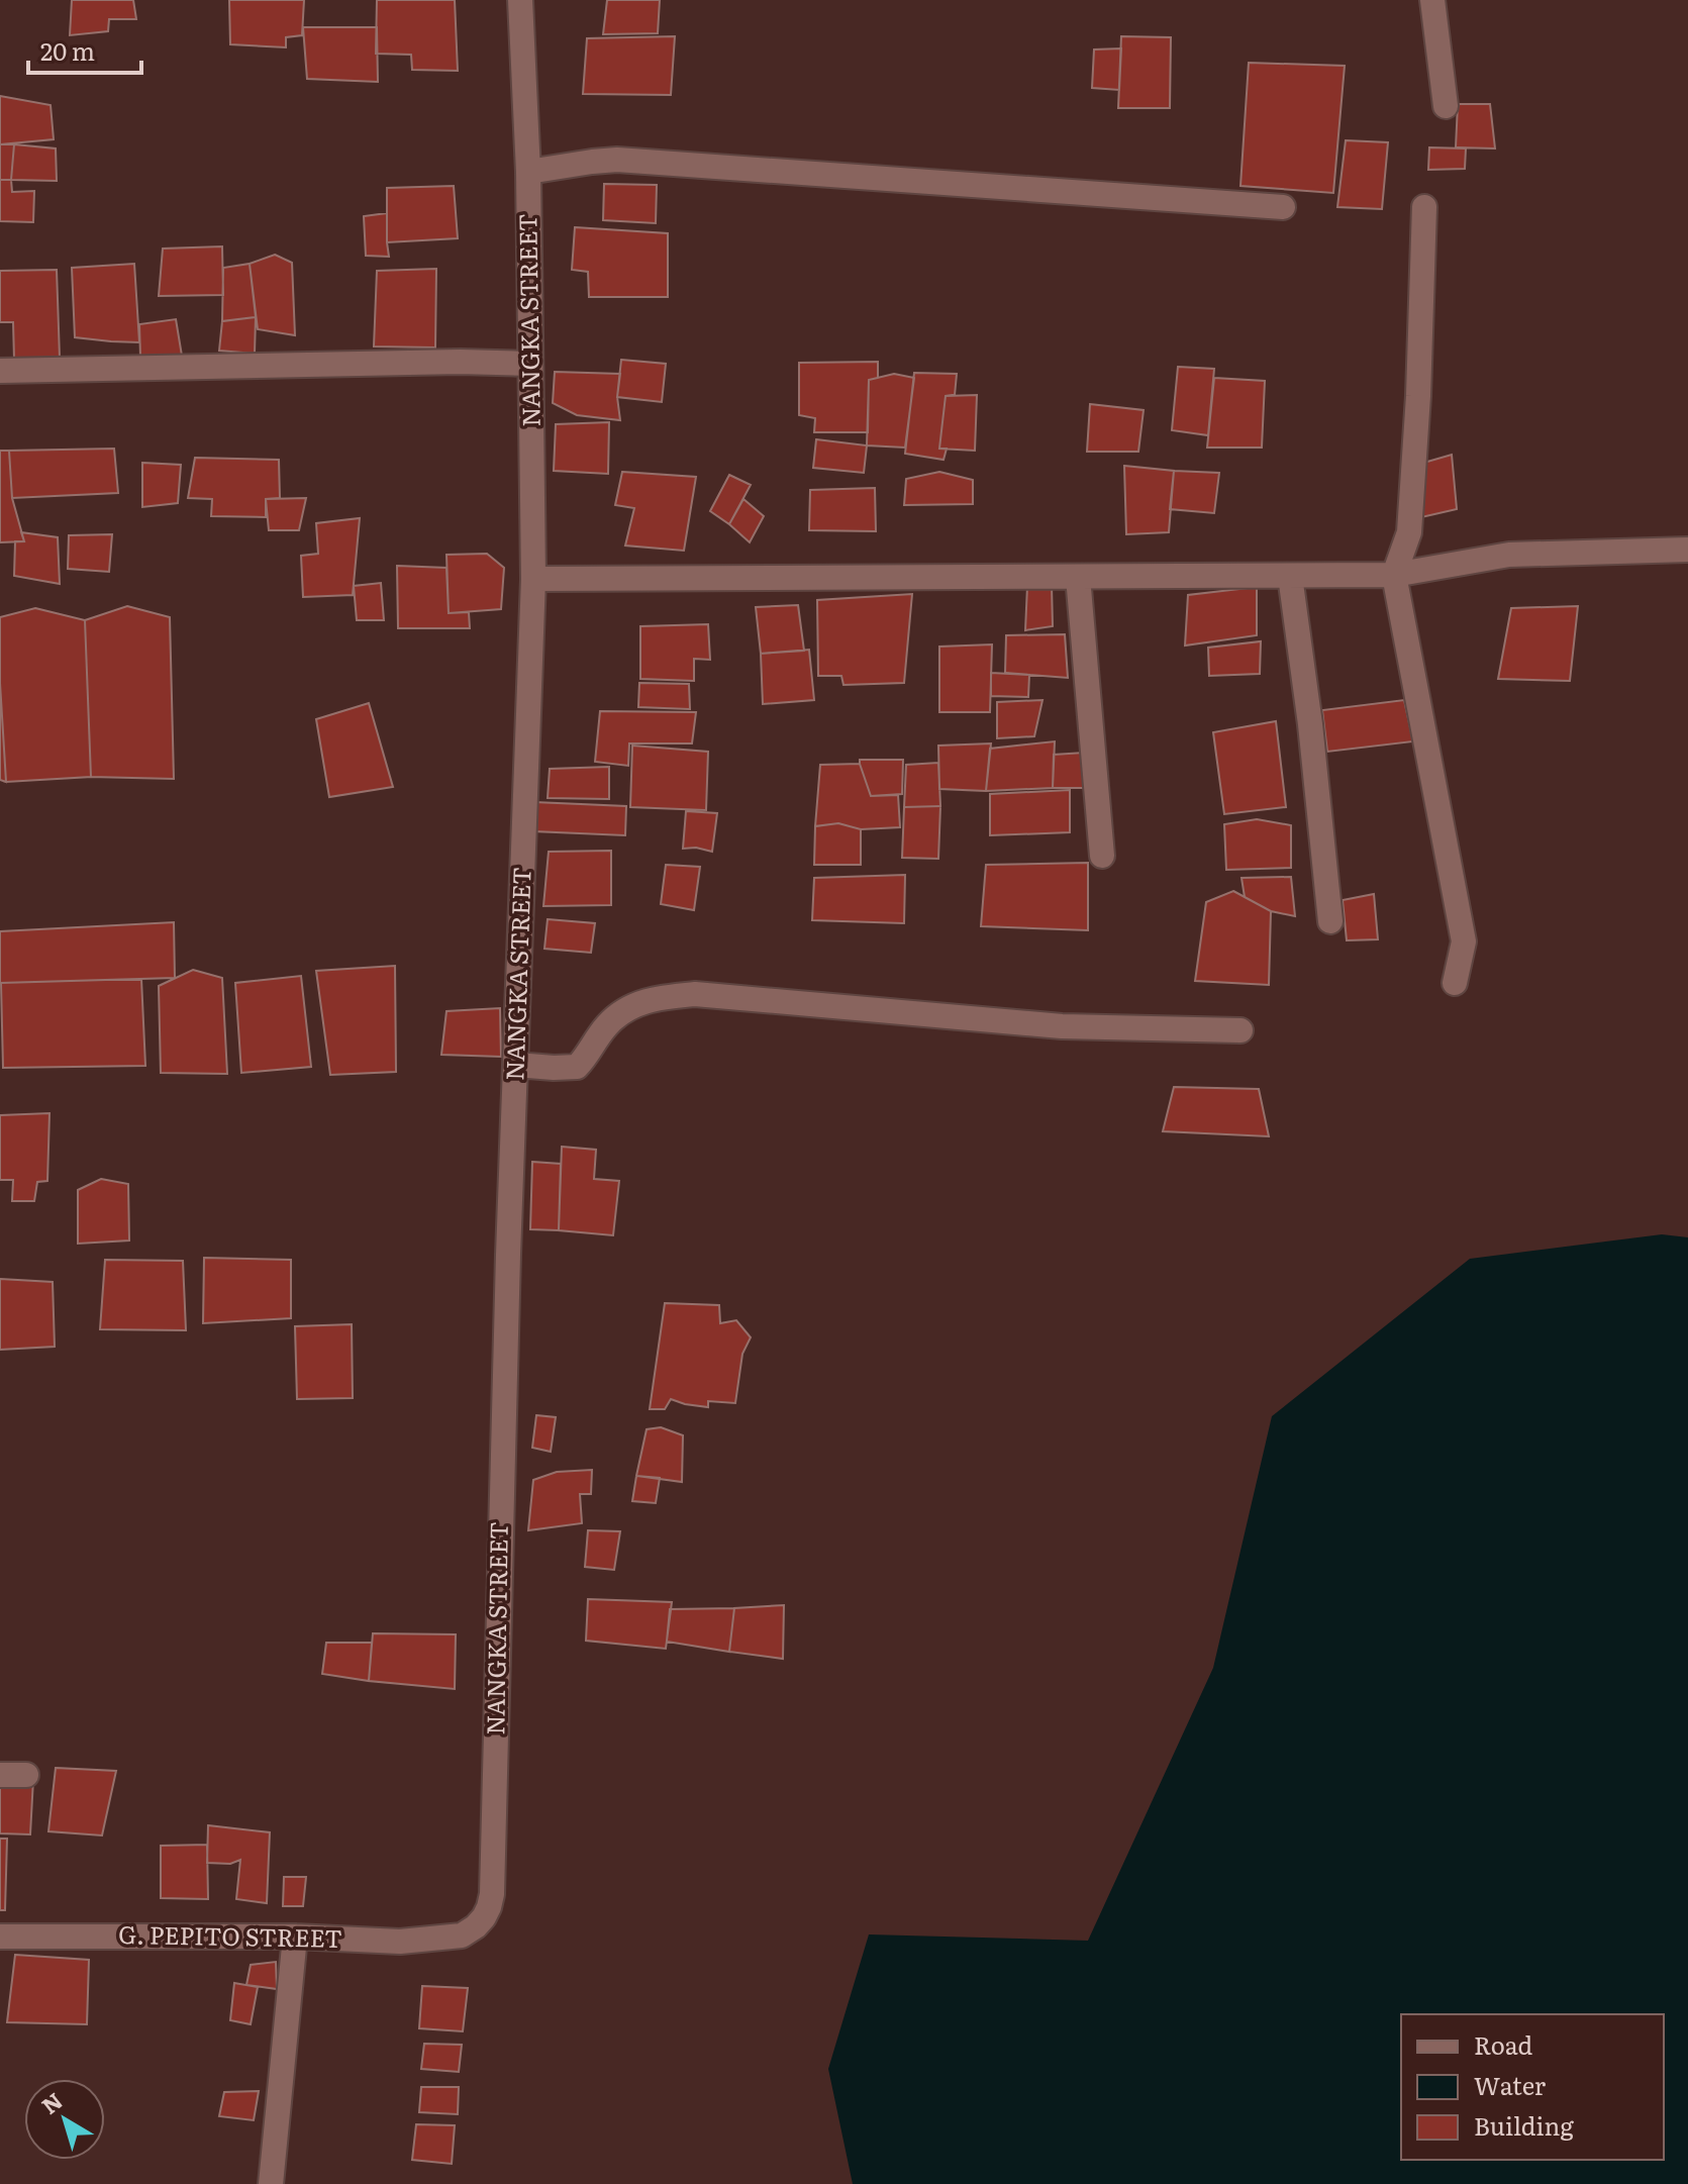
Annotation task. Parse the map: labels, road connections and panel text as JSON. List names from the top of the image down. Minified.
{"streets":{"street":["NANGKA STREET","G. PEPITO STREET"]},"crossings":[["NANGKA STREET","G. PEPITO STREET"]],"legend":["Road","Water","Building"],"scale_bar":"20 m","north":"top left"}
